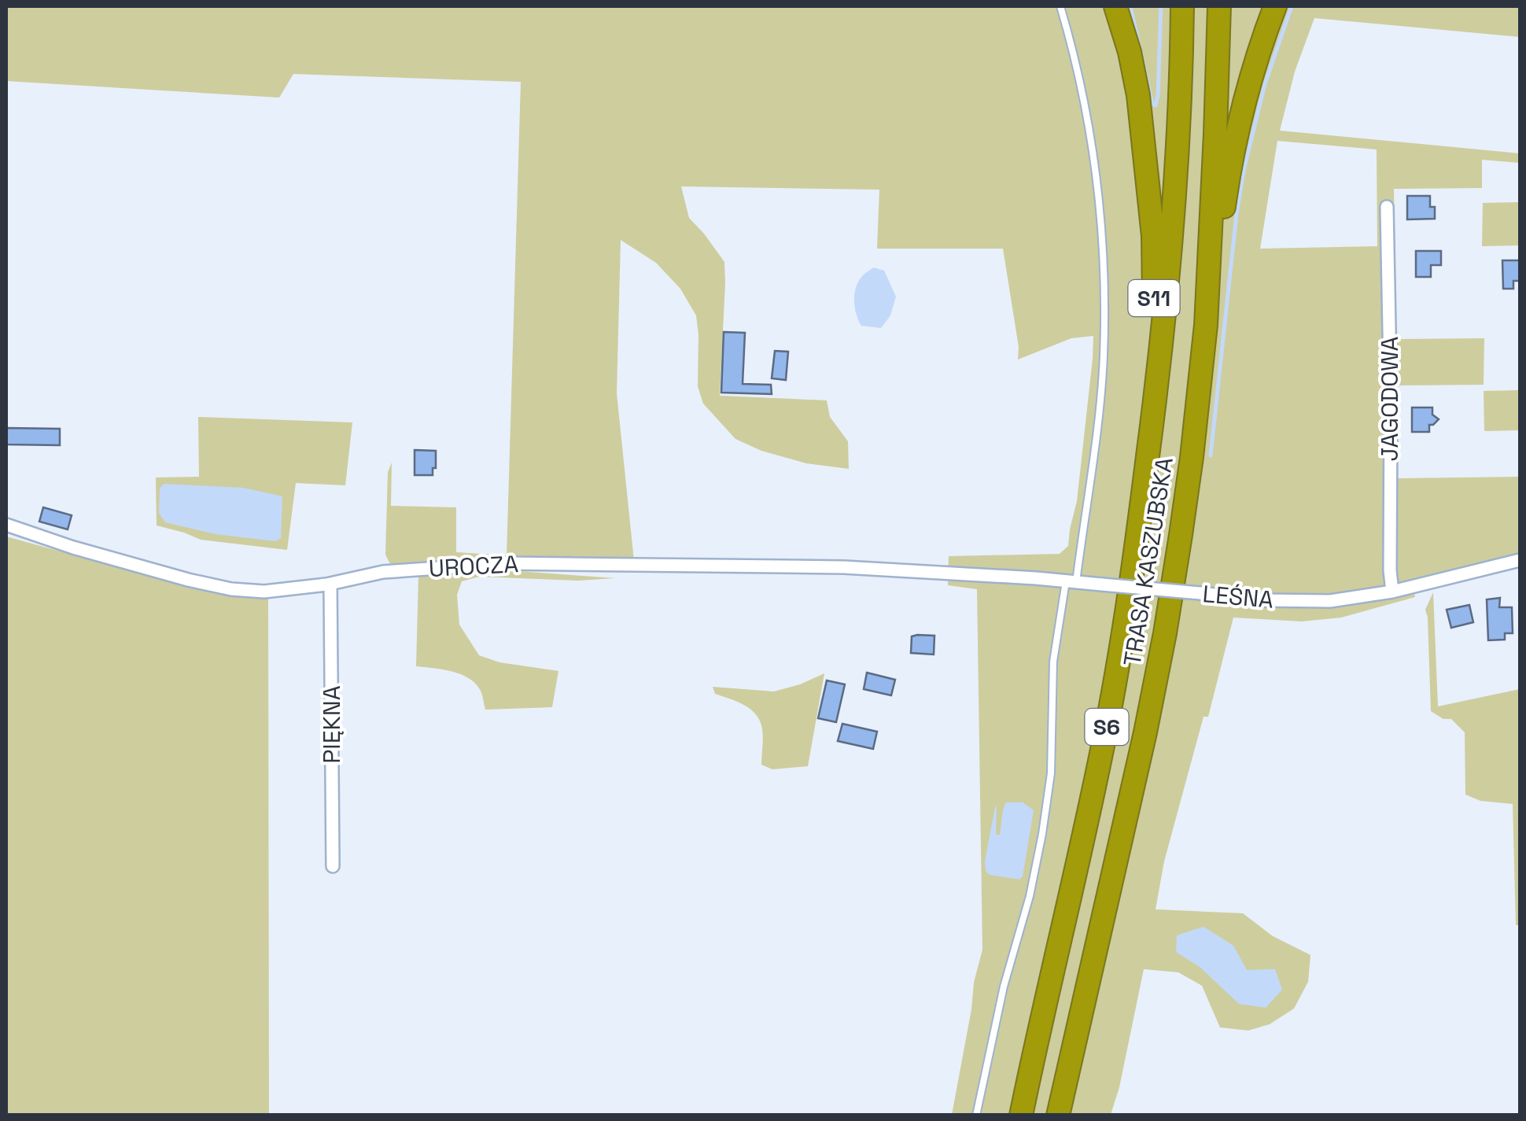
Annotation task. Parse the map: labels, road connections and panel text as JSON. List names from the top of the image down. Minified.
{"streets":{"highway":["S11","TRASA KASZUBSKA","S6"],"street":["JAGODOWA","UROCZA","LEŚNA","PIĘKNA"]},"crossings":[["S11","TRASA KASZUBSKA"],["JAGODOWA","LEŚNA"],["UROCZA","LEŚNA"],["UROCZA","PIĘKNA"]]}
